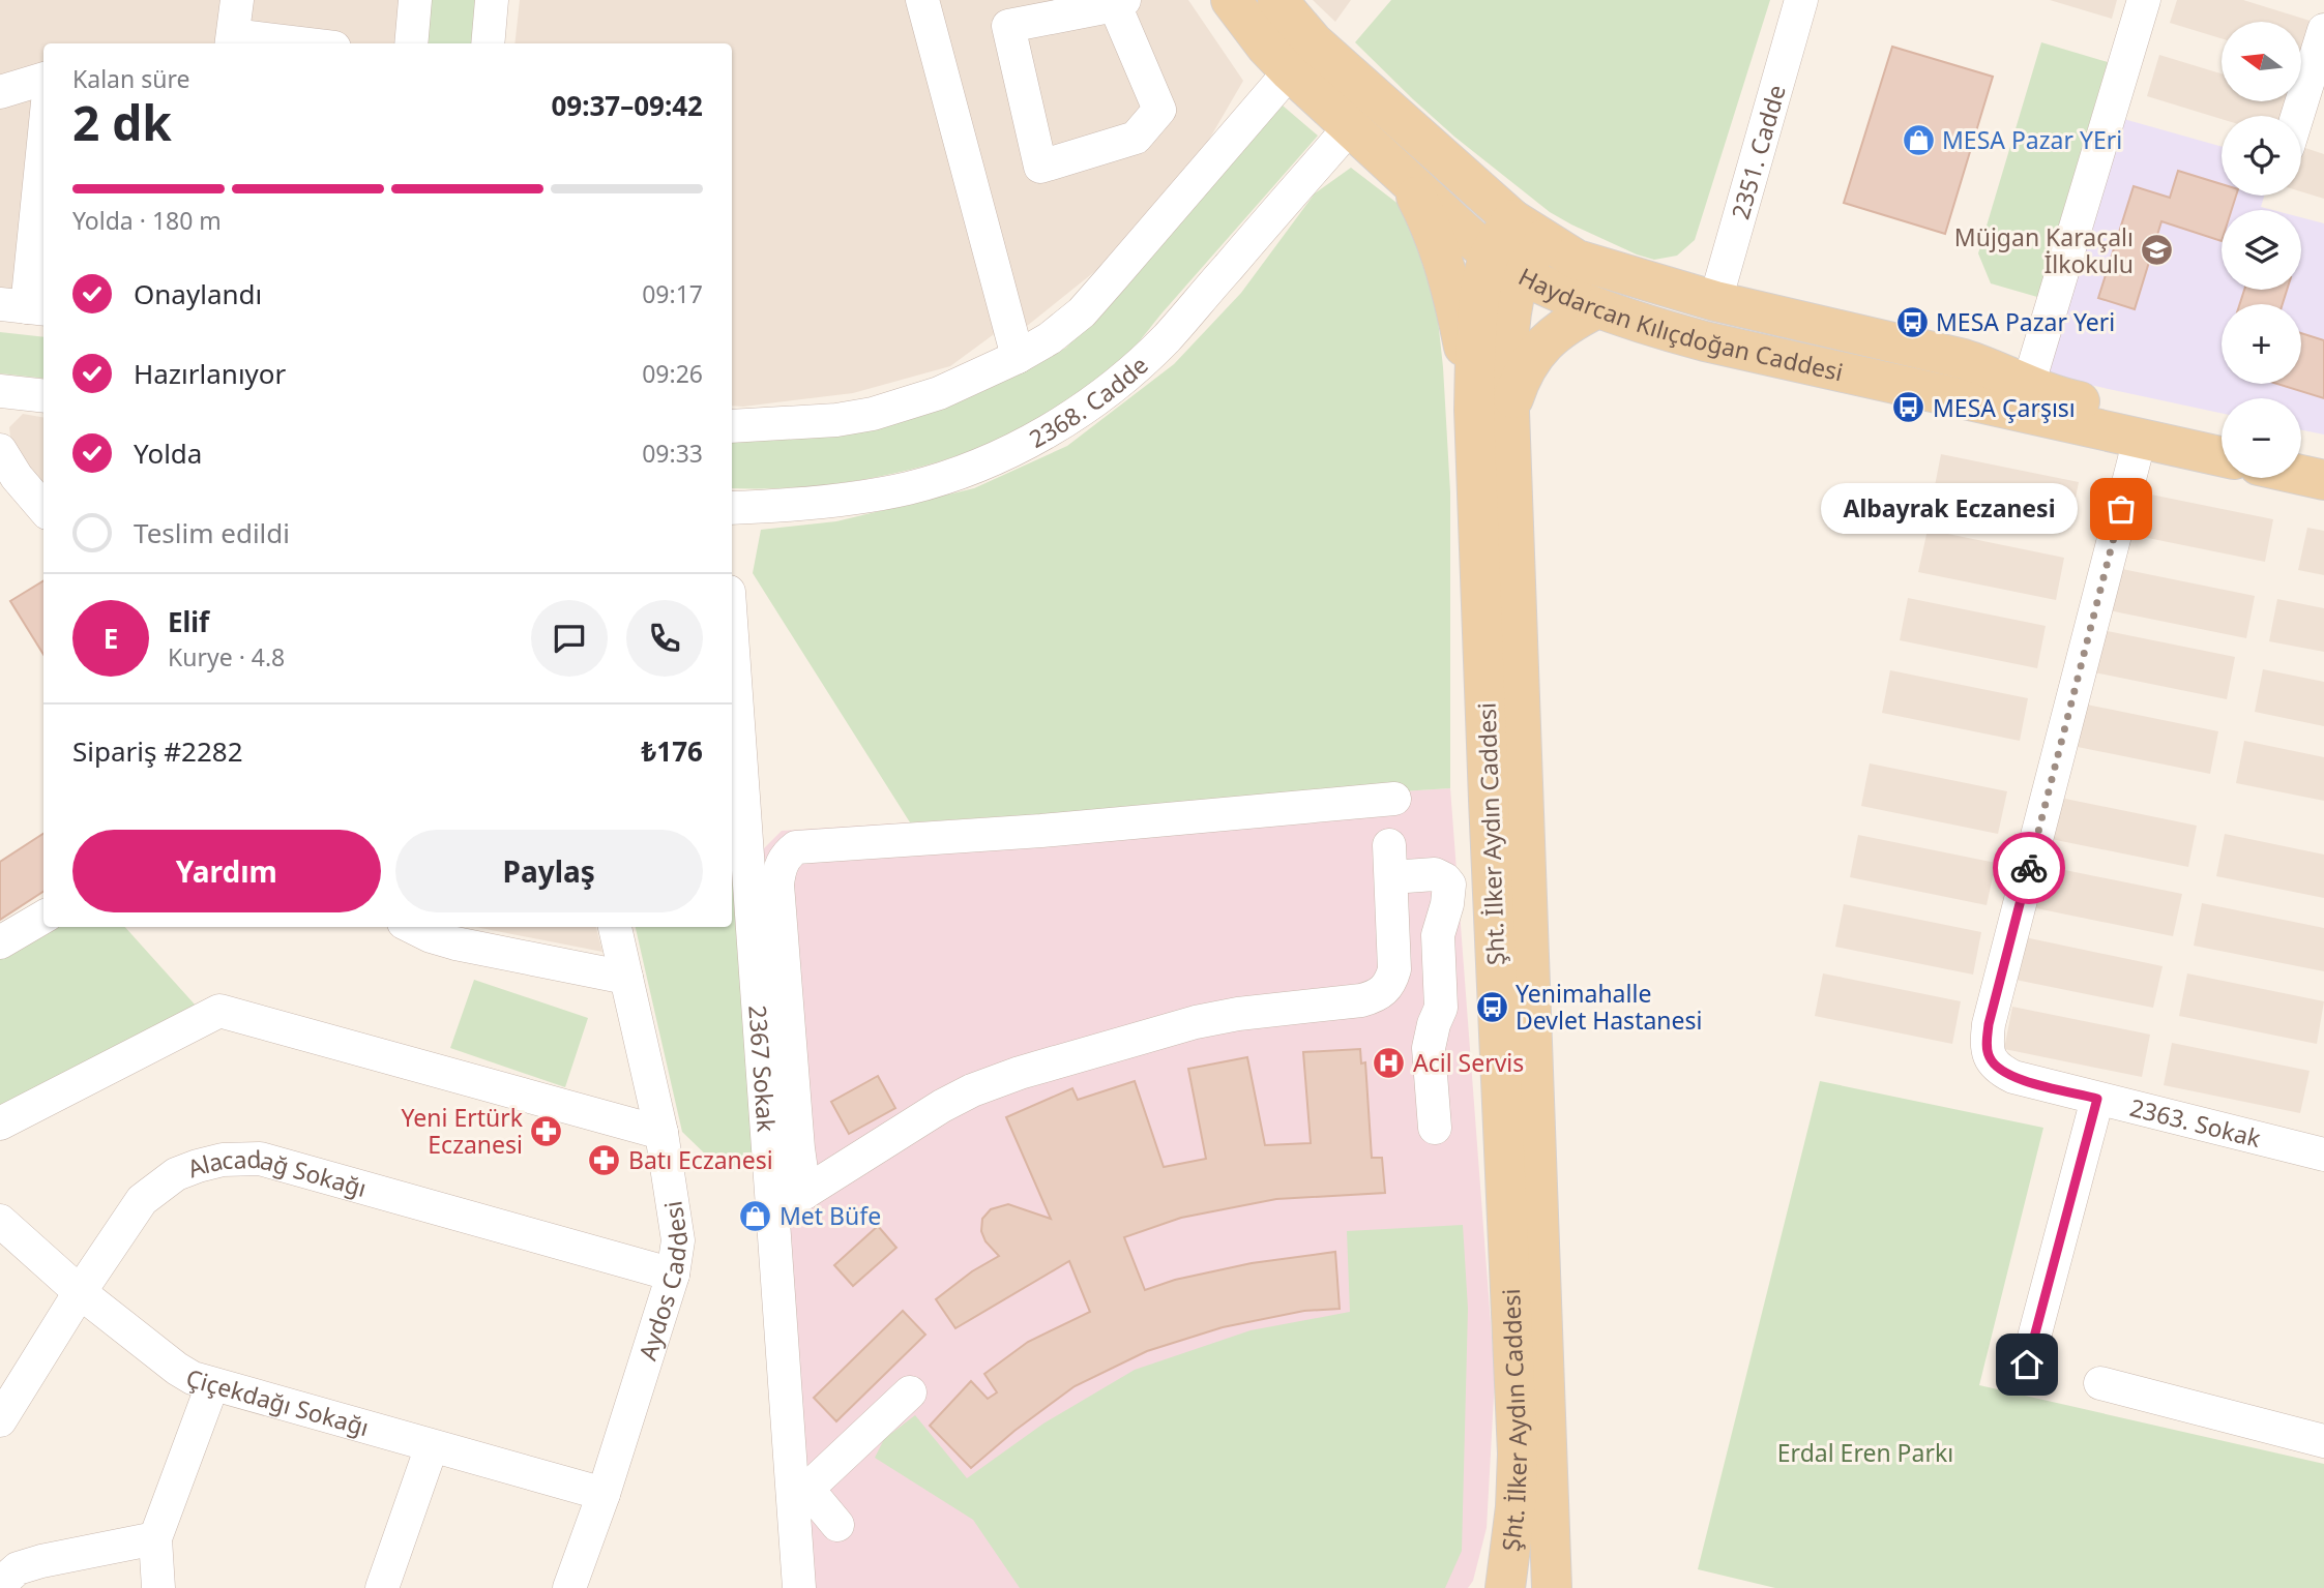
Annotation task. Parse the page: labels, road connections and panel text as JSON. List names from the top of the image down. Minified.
{"streets":{"main road":["Haydarcan Kılıçdoğan Caddesi","Şht. İlker Aydın Caddesi"],"street":["2351. Cadde","2368. Cadde","2367 Sokak","2363. Sokak","Alacadağ Sokağı","Aydos Caddesi","Çiçekdağı Sokağı"]},"crossings":[["2351. Cadde","Haydarcan Kılıçdoğan Caddesi"],["Haydarcan Kılıçdoğan Caddesi","2368. Cadde"],["Haydarcan Kılıçdoğan Caddesi","Şht. İlker Aydın Caddesi"],["Haydarcan Kılıçdoğan Caddesi","2363. Sokak"],["Alacadağ Sokağı","Aydos Caddesi"],["Alacadağ Sokağı","Çiçekdağı Sokağı"],["Aydos Caddesi","Çiçekdağı Sokağı"]],"parks":["Erdal Eren Parkı"],"places":{"shop":["MESA Pazar YEri","Met Büfe"],"school or university":["Müjgan Karaçalı İlkokulu"],"bus stop":["MESA Pazar Yeri","MESA Çarşısı","Yenimahalle Devlet Hastanesi"],"other":["Albayrak Eczanesi"],"hospital":["Acil Servis"],"pharmacy":["Yeni Ertürk Eczanesi","Batı Eczanesi"]},"north":"left","page":{"map_buttons":["+","−"],"heading":["2 dk","Kalan süre","09:37–09:42"],"panel":["Elif","Kurye · 4.8","Sipariş #2282","₺176"],"bar":"Yolda · 180 m","list":[["Onaylandı","09:17"],["Hazırlanıyor","09:26"],["Yolda","09:33"],"Teslim edildi"],"bubble":"Albayrak Eczanesi","round":"E","buttons":["Yardım","Paylaş"]}}
